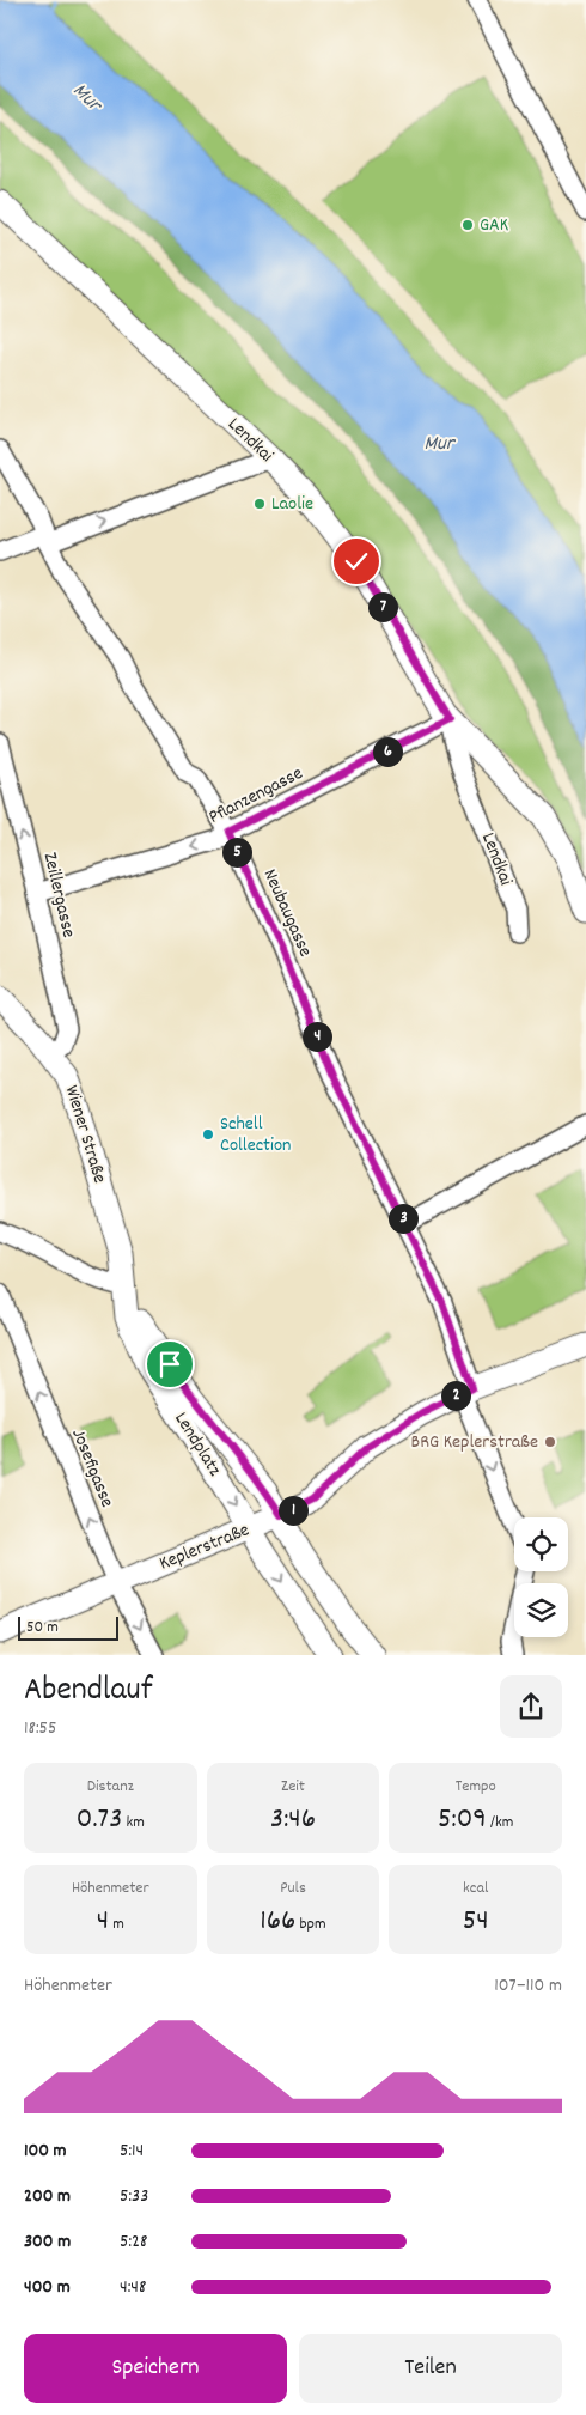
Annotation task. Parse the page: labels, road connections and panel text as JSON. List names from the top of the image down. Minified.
{"streets":{"main road":["Lendkai","Wiener Straße","Lendplatz","Keplerstraße"],"street":["Pflanzengasse","Zeillergasse","Neubaugasse","Josefigasse"]},"crossings":[["Lendkai","Pflanzengasse"],["Pflanzengasse","Zeillergasse"],["Pflanzengasse","Neubaugasse"],["Zeillergasse","Wiener Straße"],["Neubaugasse","Keplerstraße"],["Wiener Straße","Lendplatz"],["Lendplatz","Keplerstraße"],["Josefigasse","Keplerstraße"]],"one_way":["Pflanzengasse","Zeillergasse"],"water":["Mur"],"places":["GAK","Laolie","Schell Collection","BRG Keplerstraße"],"scale_bar":"50 m","page":{"pins":["7","6","5","4","3","2","1"],"scale":"50 m","heading":["Abendlauf","18:55"],"stats":[["Distanz","0.73 km"],["Zeit","3:46"],["Tempo","5:09 /km"],["Höhenmeter","4 m"],["Puls","166 bpm"],["kcal","54"]],"chart":["Höhenmeter","107–110 m"],"list":[{"name":"100 m","note":"5:14"},{"name":"200 m","note":"5:33"},{"name":"300 m","note":"5:28"},{"name":"400 m","note":"4:48"}],"buttons":["Speichern","Teilen"]}}
